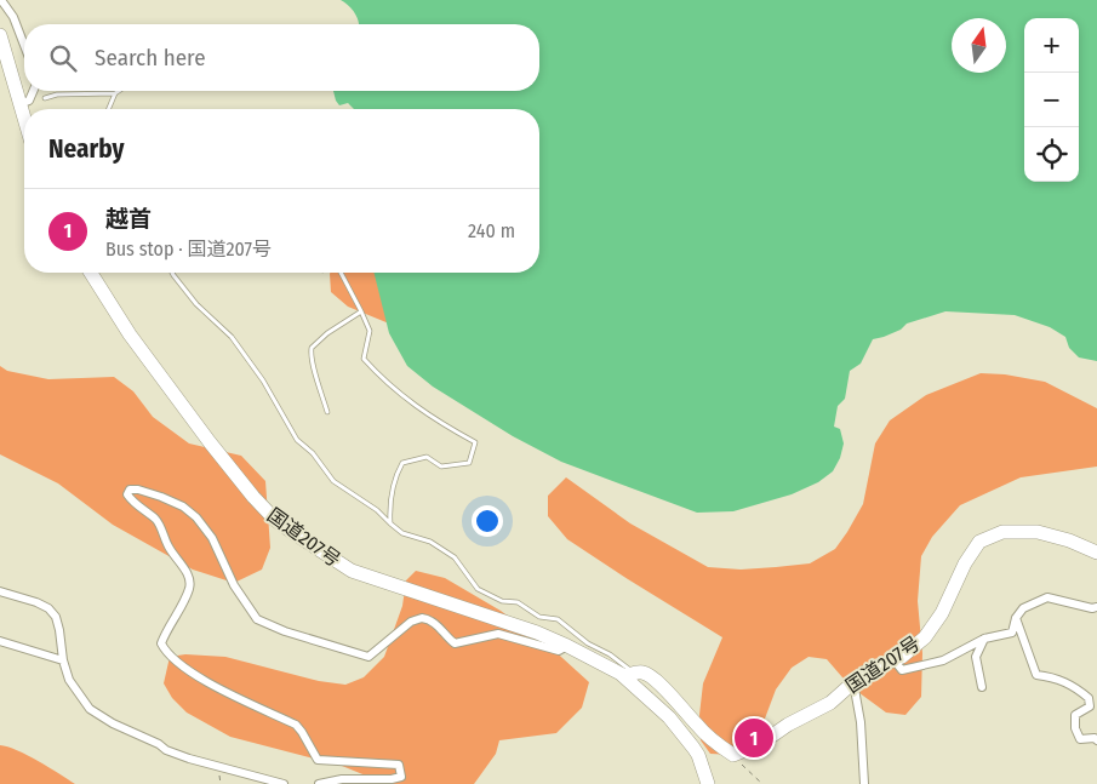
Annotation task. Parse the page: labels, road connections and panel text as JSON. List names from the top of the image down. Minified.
{"streets":{"highway":["国道207号"]},"north":"top","page":{"map_buttons":["+","−"],"search":"Search here","heading":"Nearby","list":[{"mark":"1","name":"越首","note":"Bus stop · 国道207号","value":"240 m"}],"pins":"1"}}
